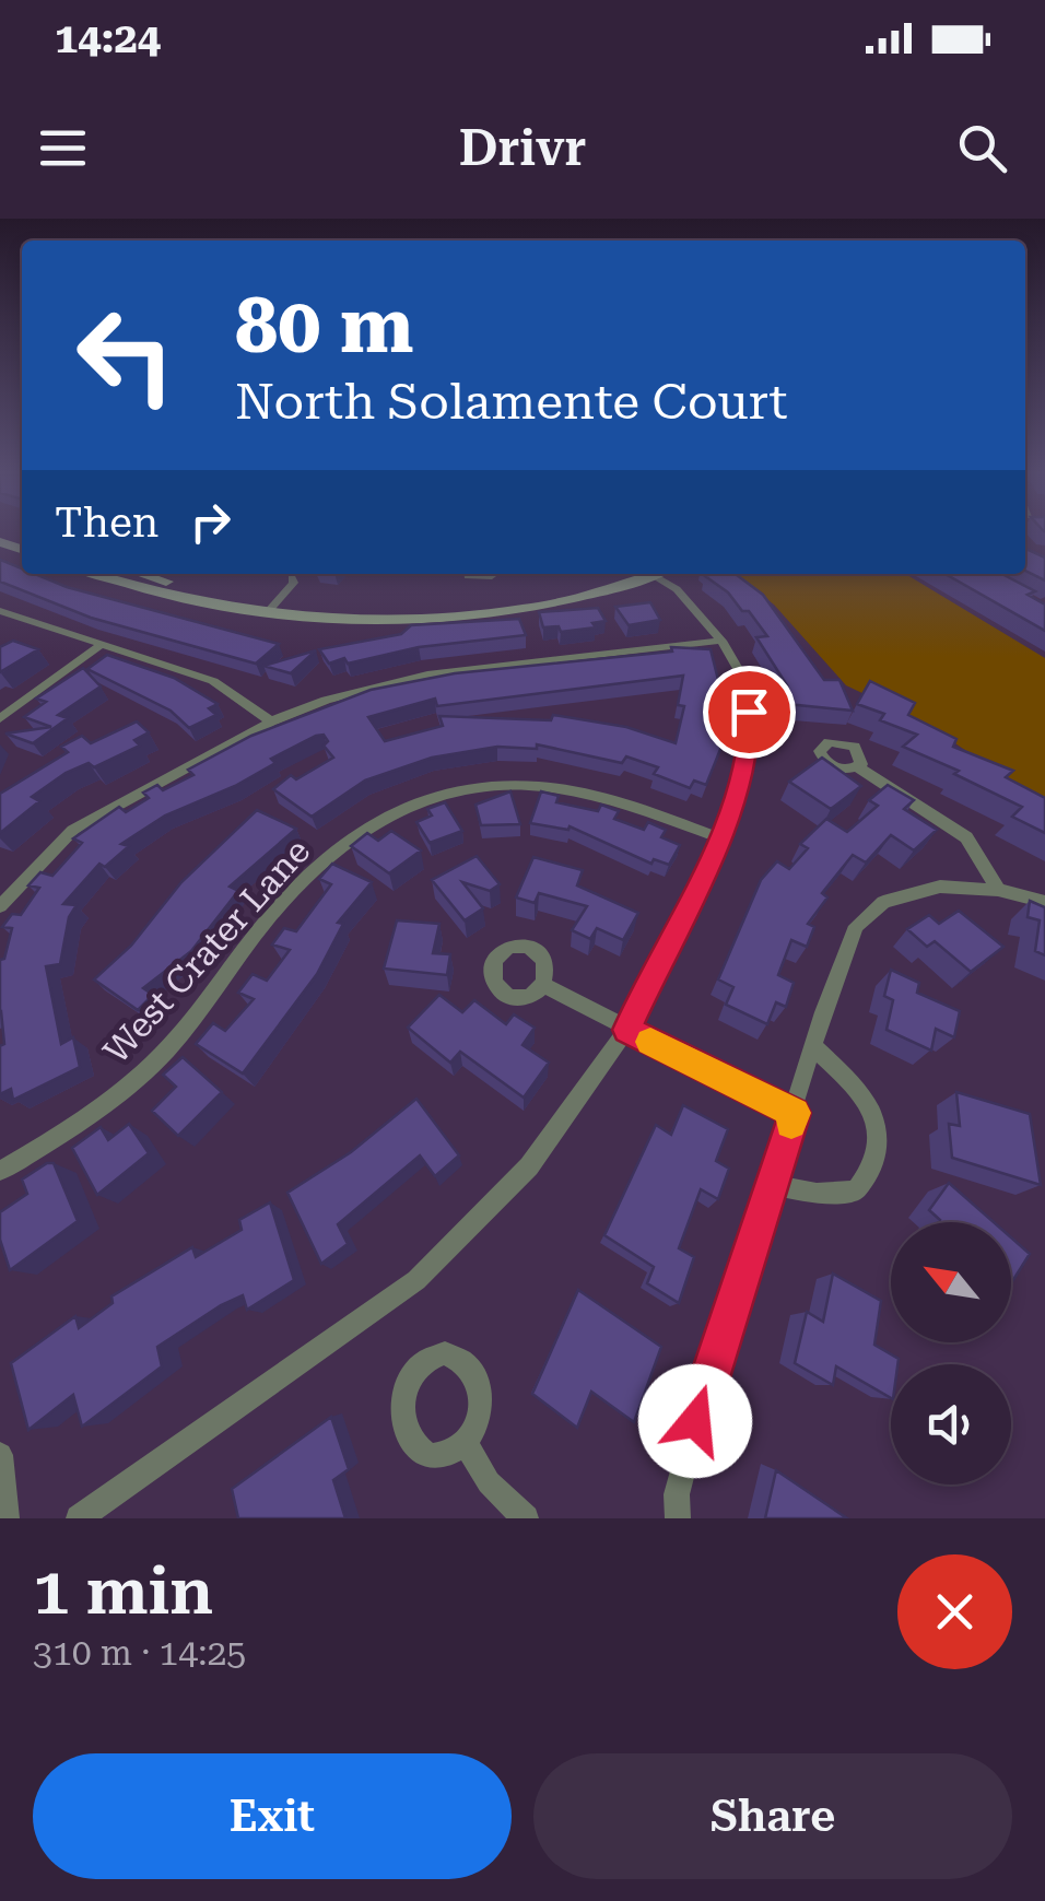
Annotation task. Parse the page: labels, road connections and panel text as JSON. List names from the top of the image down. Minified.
{"streets":{"street":["West Crater Lane"]},"north":"top left","page":{"status":"14:24","header":"Drivr","turn":["80 m","North Solamente Court"],"then":"Then","heading":["1 min","310 m · 14:25"],"buttons":["Exit","Share"]}}
